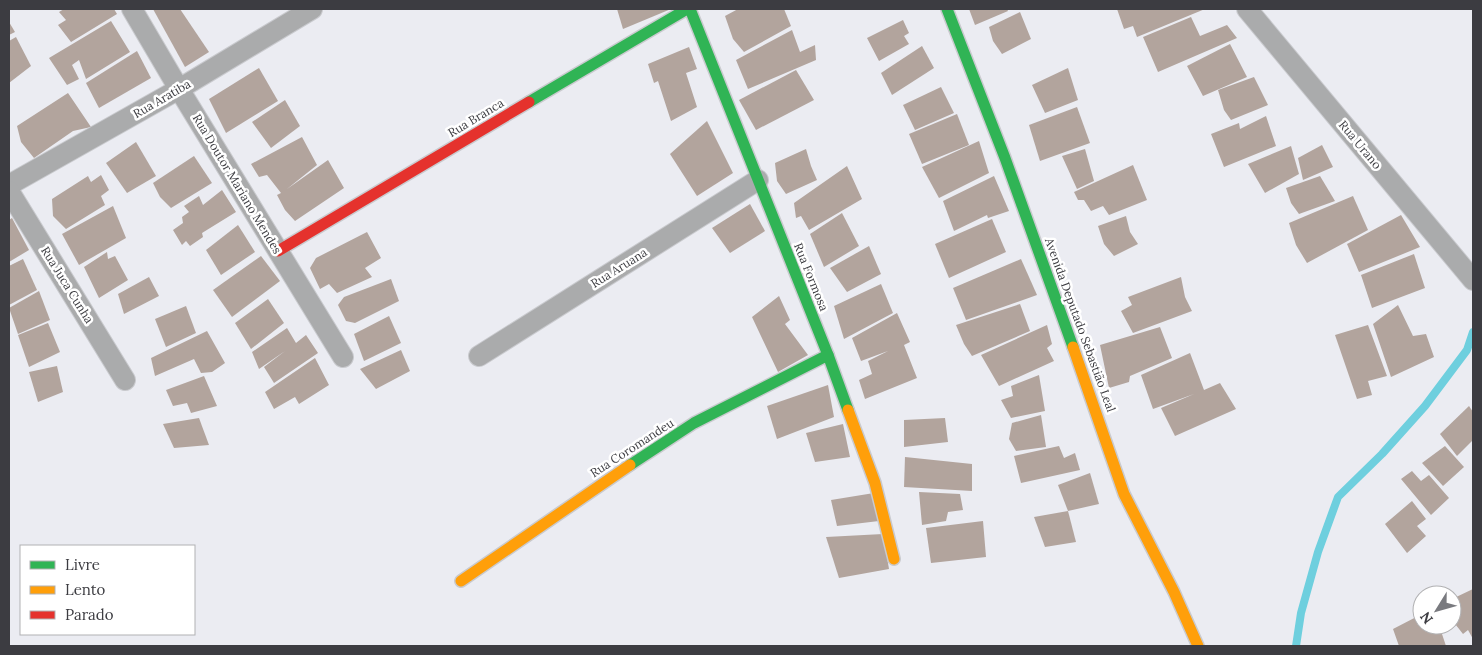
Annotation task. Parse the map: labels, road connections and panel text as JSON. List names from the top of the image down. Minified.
{"streets":{"street":["Rua Aratiba","Rua Branca","Rua Urano","Rua Doutor Mariano Mendes","Rua Aruana","Rua Formosa","Rua Juca Cunha","Avenida Deputado Sebastião Leal","Rua Coromandeu"]},"crossings":[["Rua Aratiba","Rua Doutor Mariano Mendes"],["Rua Branca","Rua Doutor Mariano Mendes"],["Rua Branca","Rua Formosa"],["Rua Aruana","Rua Formosa"],["Rua Formosa","Rua Coromandeu"]],"legend":["Livre","Lento","Parado"],"north":"bottom left"}
